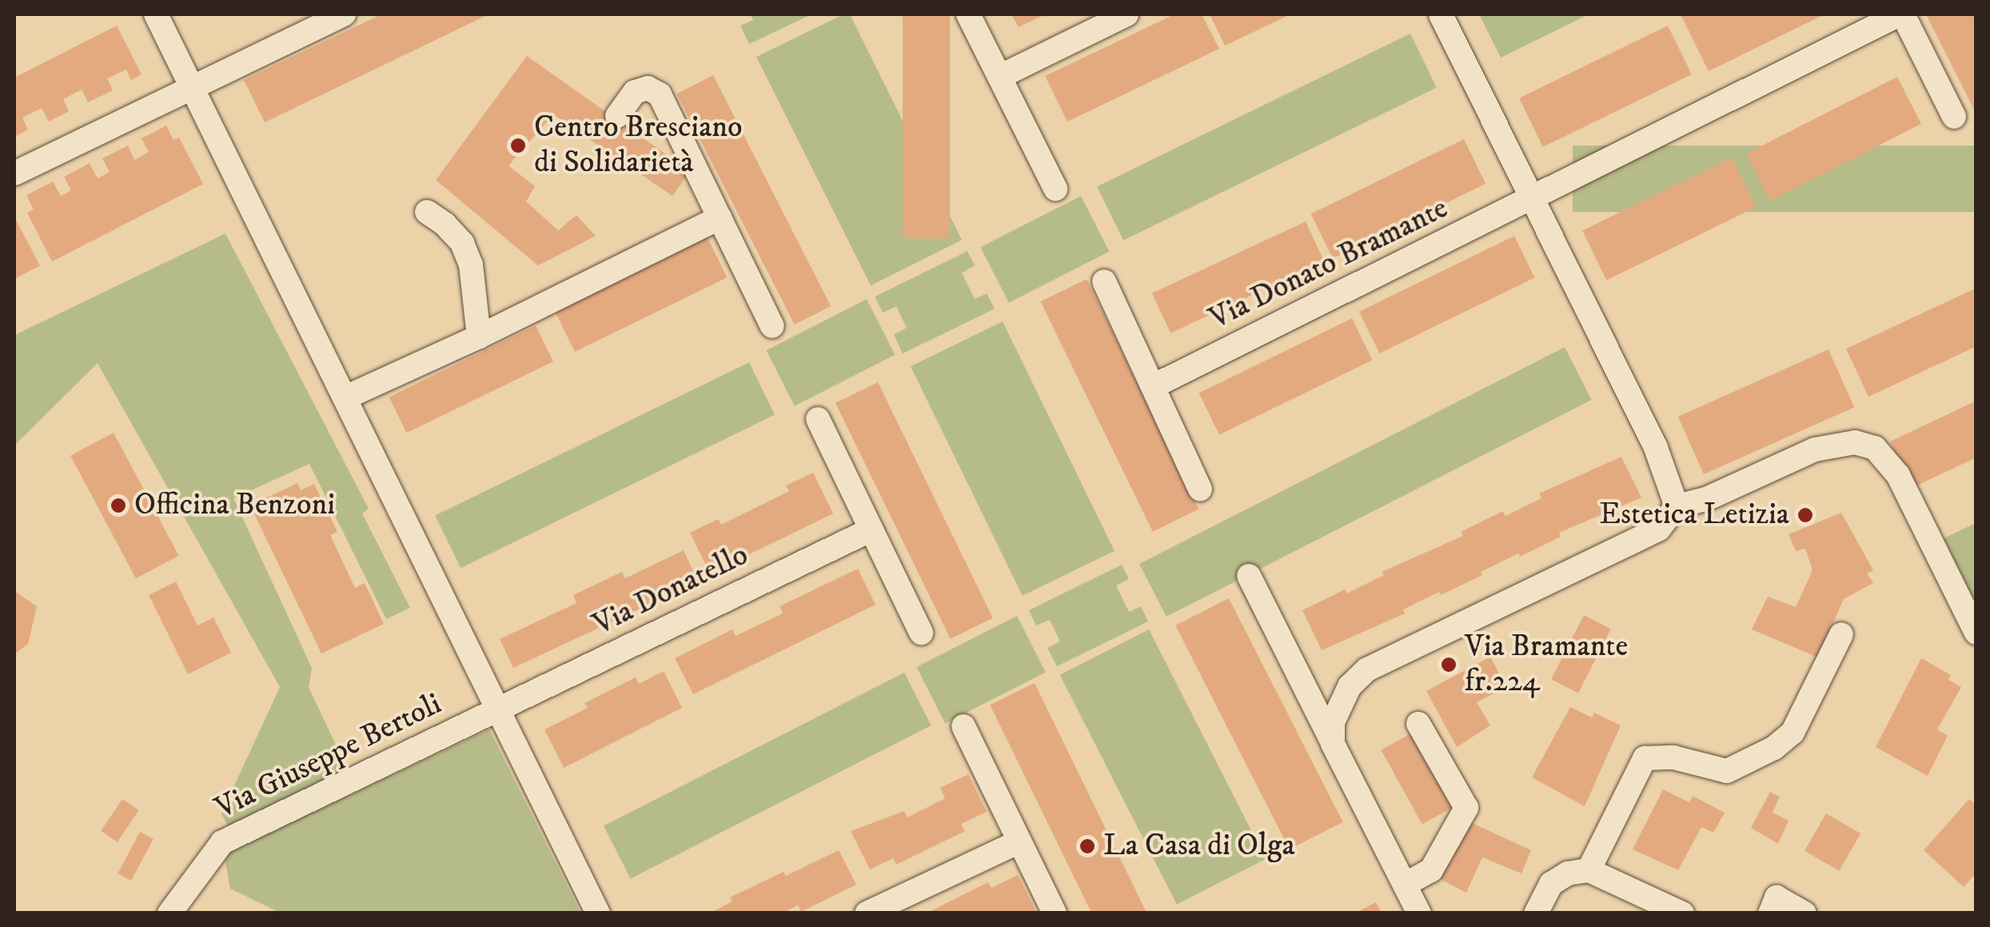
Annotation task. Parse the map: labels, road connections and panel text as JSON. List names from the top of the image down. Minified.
{"streets":{"street":["Via Donato Bramante","Via Donatello","Via Giuseppe Bertoli"]},"crossings":[["Via Donatello","Via Giuseppe Bertoli"]],"places":["Centro Bresciano di Solidarietà","Officina Benzoni","Estetica Letizia","Via Bramante fr.224","La Casa di Olga"]}
